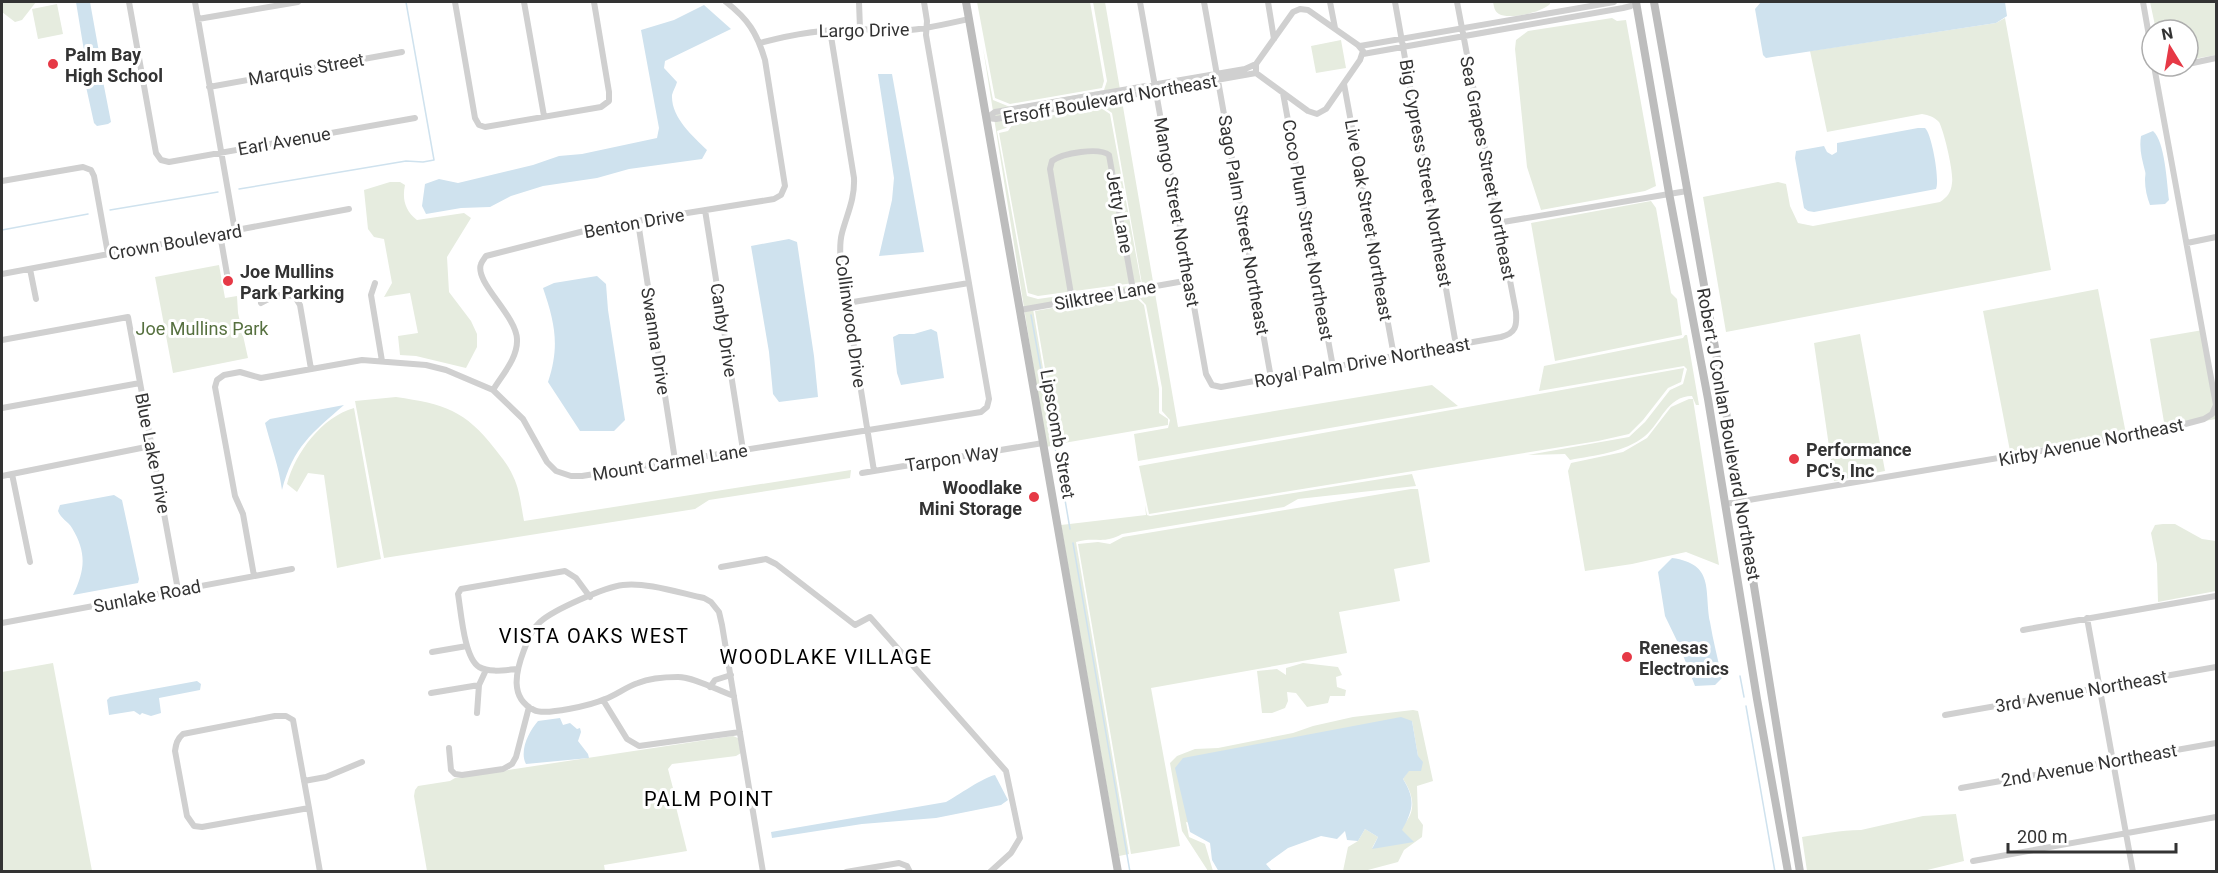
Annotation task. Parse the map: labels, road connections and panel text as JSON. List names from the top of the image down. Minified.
{"streets":{"main road":["Lipscomb Street","Robert J Conlan Boulevard Northeast"],"street":["Largo Drive","Marquis Street","Ersoff Boulevard Northeast","Earl Avenue","Sea Grapes Street Northeast","Big Cypress Street Northeast","Jetty Lane","Mango Street Northeast","Live Oak Street Northeast","Benton Drive","Sago Palm Street Northeast","Coco Plum Street Northeast","Crown Boulevard","Silktree Lane","Collinwood Drive","Canby Drive","Swanna Drive","Royal Palm Drive Northeast","Kirby Avenue Northeast","Blue Lake Drive","Tarpon Way","Mount Carmel Lane","Sunlake Road","3rd Avenue Northeast","2nd Avenue Northeast"]},"crossings":[["Largo Drive","Benton Drive"],["Largo Drive","Collinwood Drive"],["Largo Drive","Lipscomb Street"],["Largo Drive","Mount Carmel Lane"],["Ersoff Boulevard Northeast","Mango Street Northeast"],["Ersoff Boulevard Northeast","Live Oak Street Northeast"],["Ersoff Boulevard Northeast","Sago Palm Street Northeast"],["Ersoff Boulevard Northeast","Coco Plum Street Northeast"],["Ersoff Boulevard Northeast","Lipscomb Street"],["Sea Grapes Street Northeast","Royal Palm Drive Northeast"],["Big Cypress Street Northeast","Royal Palm Drive Northeast"],["Jetty Lane","Silktree Lane"],["Mango Street Northeast","Silktree Lane"],["Mango Street Northeast","Royal Palm Drive Northeast"],["Live Oak Street Northeast","Coco Plum Street Northeast"],["Live Oak Street Northeast","Royal Palm Drive Northeast"],["Benton Drive","Canby Drive"],["Benton Drive","Swanna Drive"],["Benton Drive","Mount Carmel Lane"],["Sago Palm Street Northeast","Royal Palm Drive Northeast"],["Coco Plum Street Northeast","Royal Palm Drive Northeast"],["Silktree Lane","Lipscomb Street"],["Collinwood Drive","Tarpon Way"],["Collinwood Drive","Mount Carmel Lane"],["Canby Drive","Mount Carmel Lane"],["Swanna Drive","Mount Carmel Lane"],["Lipscomb Street","Tarpon Way"],["Robert J Conlan Boulevard Northeast","Kirby Avenue Northeast"],["Blue Lake Drive","Sunlake Road"],["Mount Carmel Lane","Sunlake Road"]],"districts":["VISTA OAKS WEST","WOODLAKE VILLAGE","PALM POINT"],"parks":["Joe Mullins Park"],"places":["Palm Bay High School","Joe Mullins Park Parking","Performance PC's, Inc","Woodlake Mini Storage","Renesas Electronics"],"scale_bar":"200 m","north":"top"}
